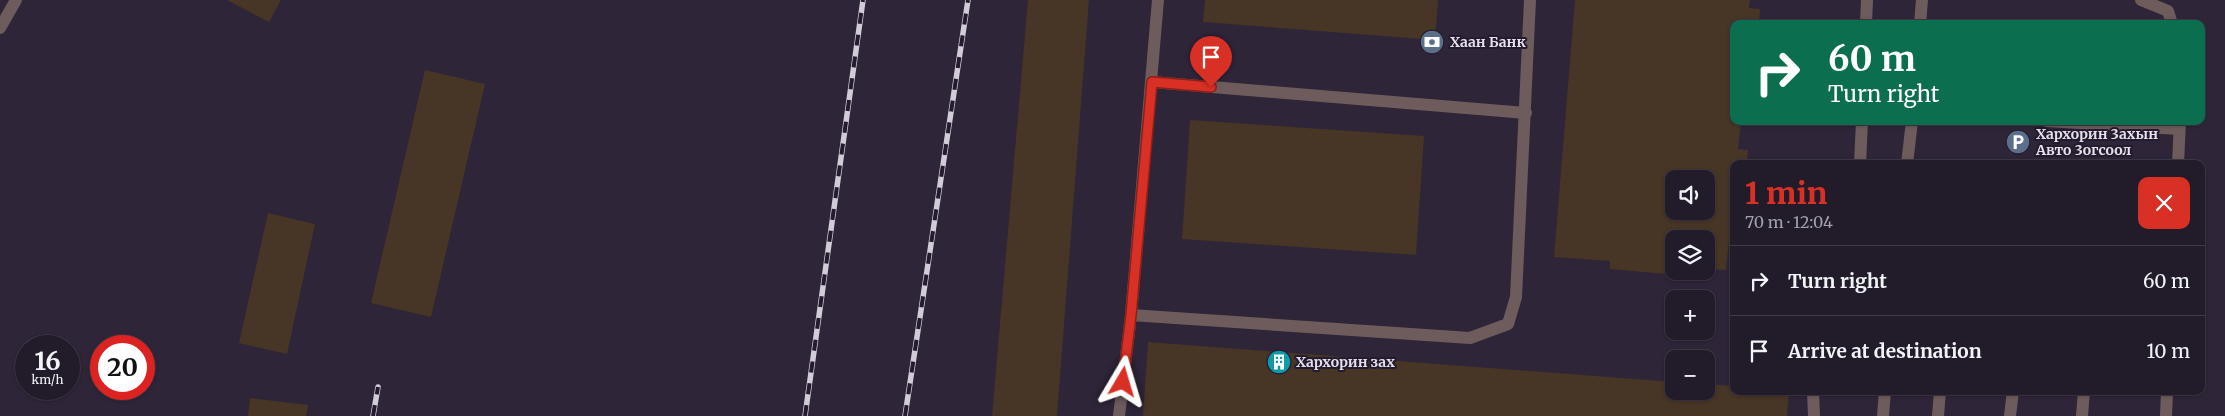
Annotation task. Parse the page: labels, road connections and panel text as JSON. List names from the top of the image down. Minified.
{"places":{"bank":["Хаан Банк"],"parking":["Хархорин 3ахын Авто 3огсоол"],"building":["Хархорин зах"]},"page":{"turn":["60 m","Turn right"],"heading":["1 min","70 m · 12:04"],"map_buttons":["+","−"],"list":[{"name":"Turn right","value":"60 m"},{"name":"Arrive at destination","value":"10 m"}],"speed":"16 km/h","limit":"20"}}
